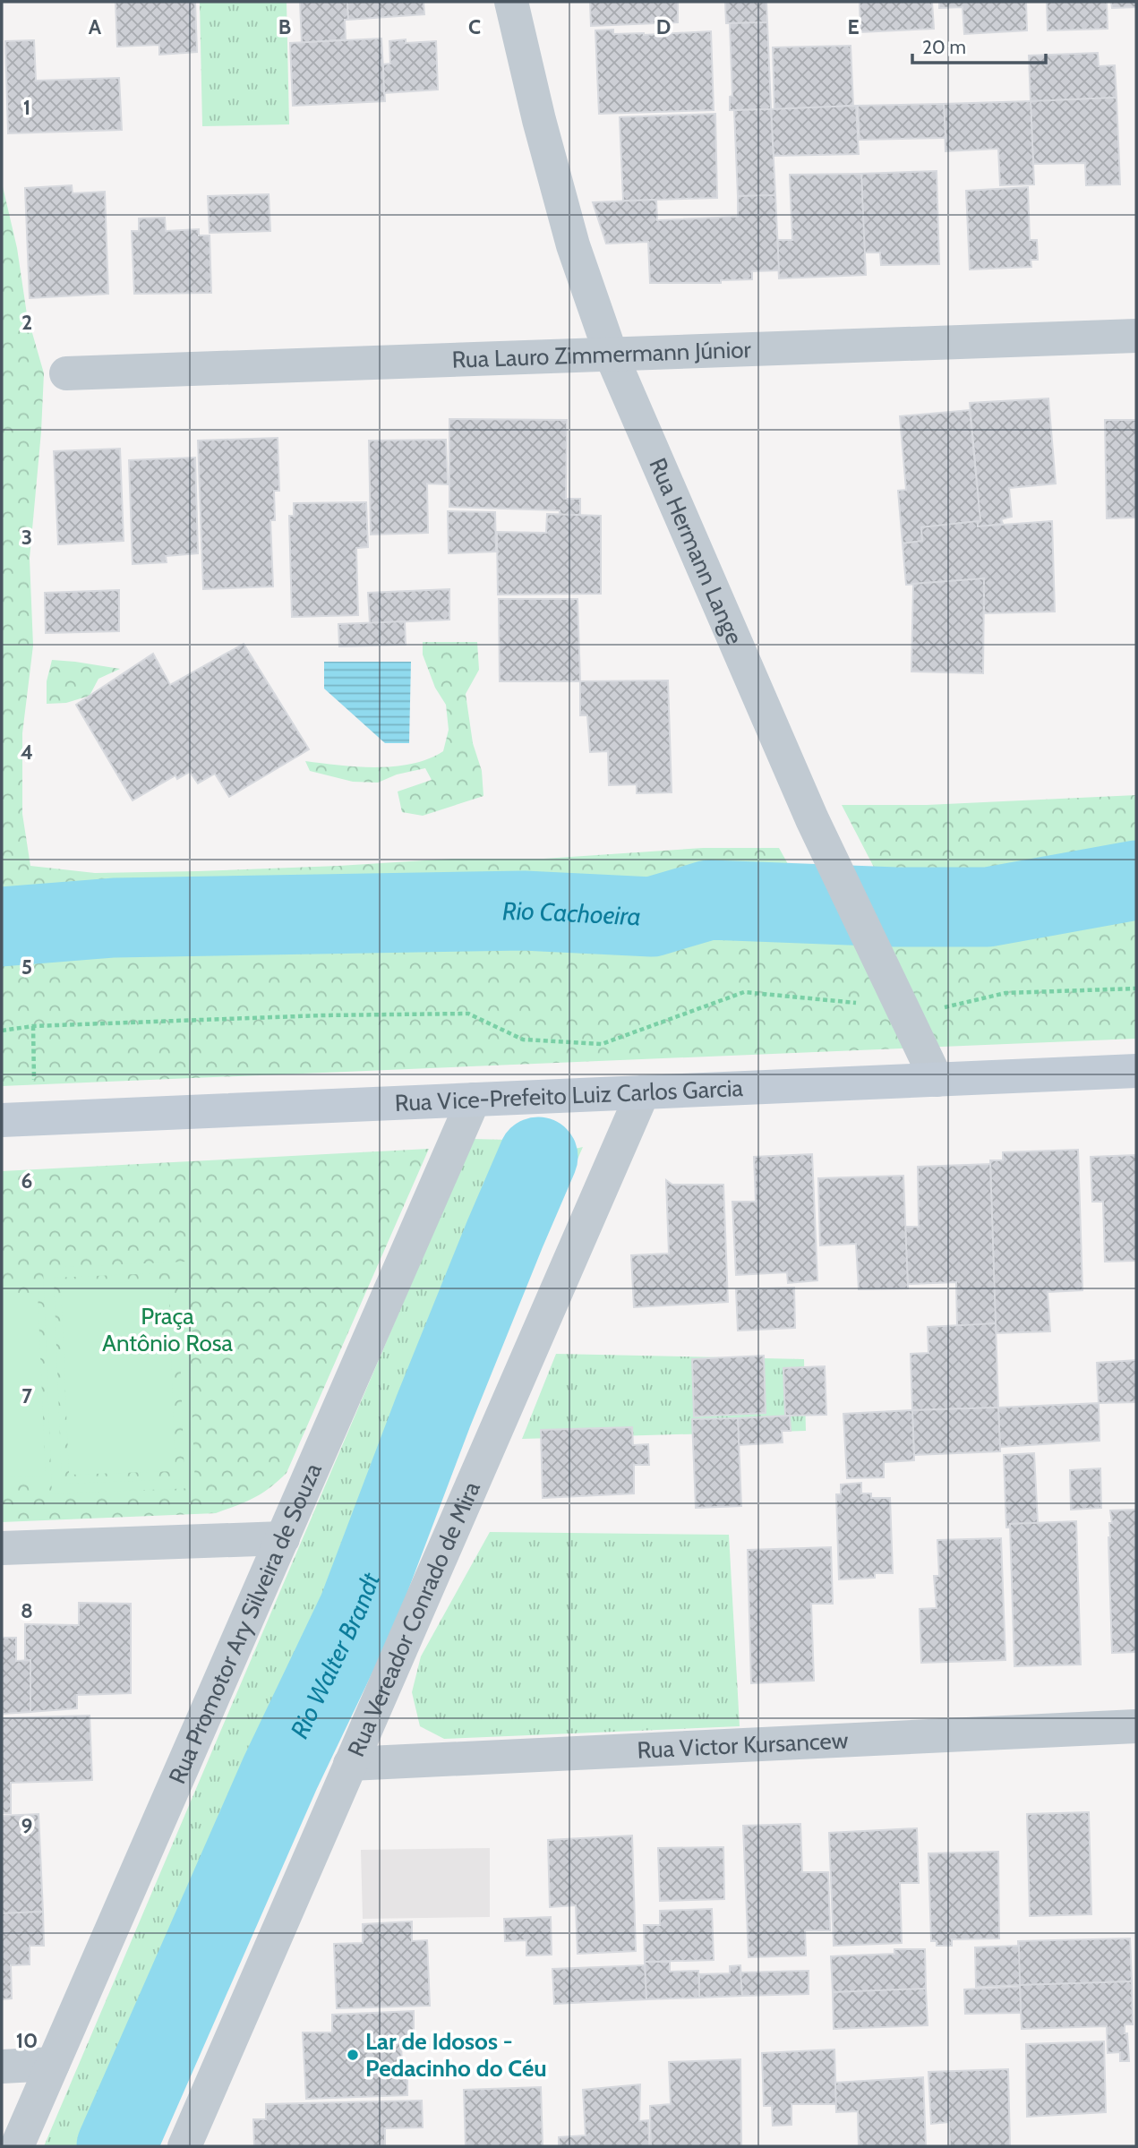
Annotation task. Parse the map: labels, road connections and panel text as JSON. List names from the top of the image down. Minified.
{"streets":{"main road":["Rua Vice-Prefeito Luiz Carlos Garcia"],"street":["Rua Lauro Zimmermann Júnior","Rua Hermann Lange","Rua Vereador Conrado de Mira","Rua Promotor Ary Silveira de Souza","Rua Victor Kursancew"]},"crossings":[["Rua Lauro Zimmermann Júnior","Rua Hermann Lange"],["Rua Hermann Lange","Rua Vice-Prefeito Luiz Carlos Garcia"],["Rua Vice-Prefeito Luiz Carlos Garcia","Rua Vereador Conrado de Mira"],["Rua Vice-Prefeito Luiz Carlos Garcia","Rua Promotor Ary Silveira de Souza"],["Rua Vereador Conrado de Mira","Rua Victor Kursancew"]],"water":["Rio Cachoeira","Rio Walter Brandt"],"parks":["Praça Antônio Rosa"],"places":["Lar de Idosos - Pedacinho do Céu"],"scale_bar":"20 m","grid":{"columns":["A","B","C","D","E"],"rows":["1","2","3","4","5","6","7","8","9","10"]}}
